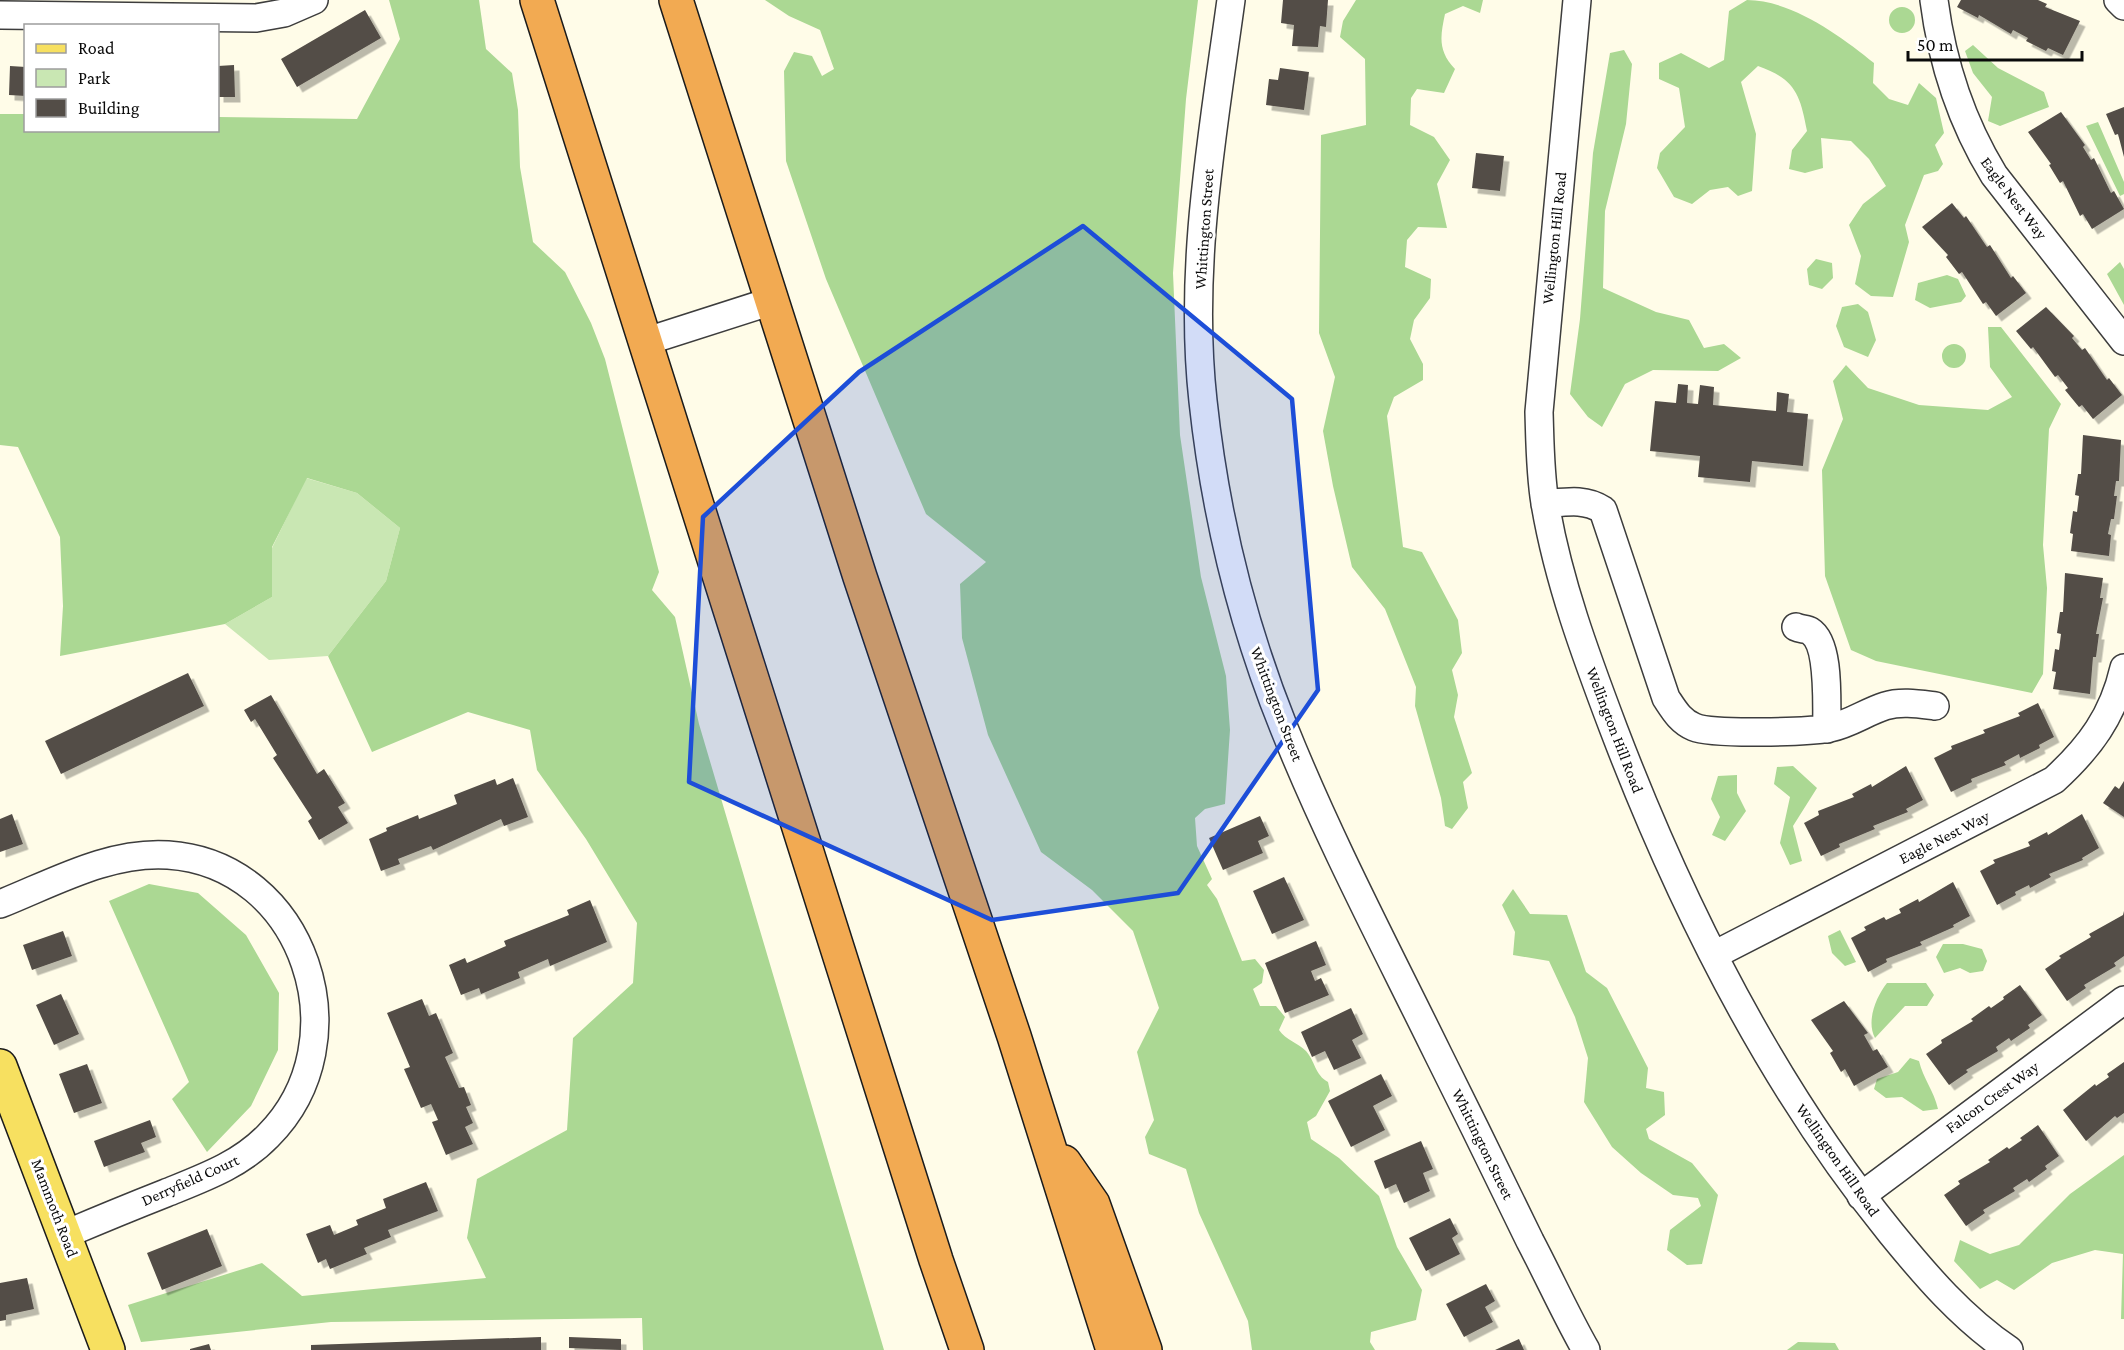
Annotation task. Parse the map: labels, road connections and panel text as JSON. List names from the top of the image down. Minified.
{"streets":{"main road":["Mammoth Road"],"street":["Eagle Nest Way","Whittington Street","Wellington Hill Road","Falcon Crest Way","Derryfield Court"]},"crossings":[["Eagle Nest Way","Wellington Hill Road"],["Wellington Hill Road","Falcon Crest Way"],["Derryfield Court","Mammoth Road"]],"legend":["Road","Park","Building"],"scale_bar":"50 m"}
